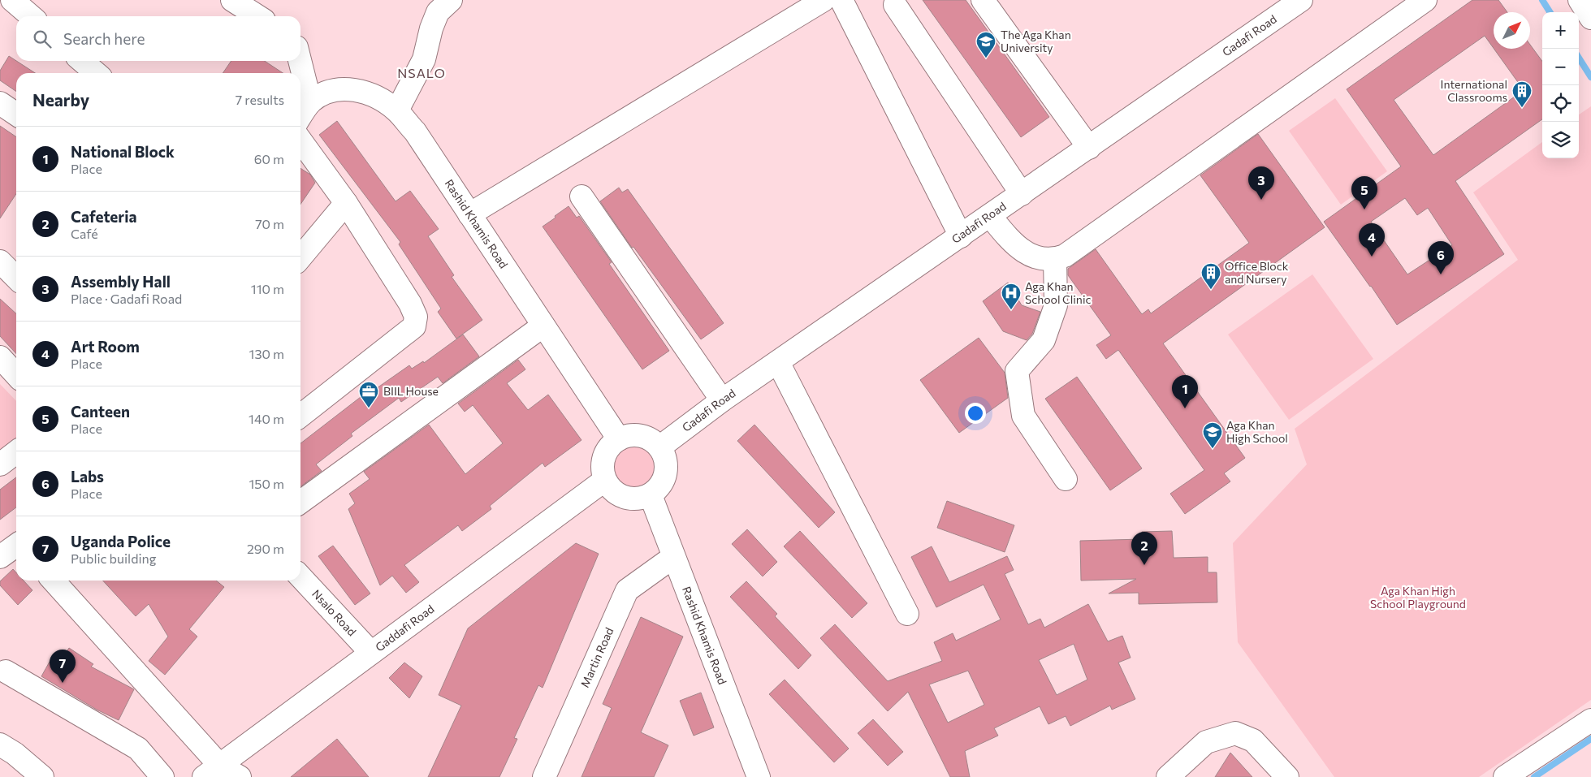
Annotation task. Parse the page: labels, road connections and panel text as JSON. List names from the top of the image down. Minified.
{"streets":{"street":["Gadafi Road","Rashid Khamis Road","Nsalo Road","Gaddafi Road","Martin Road"]},"crossings":[["Gadafi Road","Rashid Khamis Road"],["Gadafi Road","Gaddafi Road"],["Rashid Khamis Road","Gaddafi Road"],["Rashid Khamis Road","Martin Road"],["Nsalo Road","Gaddafi Road"]],"districts":["NSALO"],"parks":["Aga Khan High School Playground"],"places":{"school or university":["The Aga Khan University","Aga Khan High School"],"building":["International Classrooms","Office Block and Nursery"],"hospital":["Aga Khan School Clinic"],"office":["BIIL House"]},"north":"top right","page":{"map_buttons":["+","−"],"search":"Search here","heading":["Nearby","7 results"],"list":[{"mark":"1","name":"National Block","note":"Place","value":"60 m"},{"mark":"2","name":"Cafeteria","note":"Café","value":"70 m"},{"mark":"3","name":"Assembly Hall","note":"Place · Gadafi Road","value":"110 m"},{"mark":"4","name":"Art Room","note":"Place","value":"130 m"},{"mark":"5","name":"Canteen","note":"Place","value":"140 m"},{"mark":"6","name":"Labs","note":"Place","value":"150 m"},{"mark":"7","name":"Uganda Police","note":"Public building","value":"290 m"}],"pins":["3","5","4","6","1","2","7"]}}
